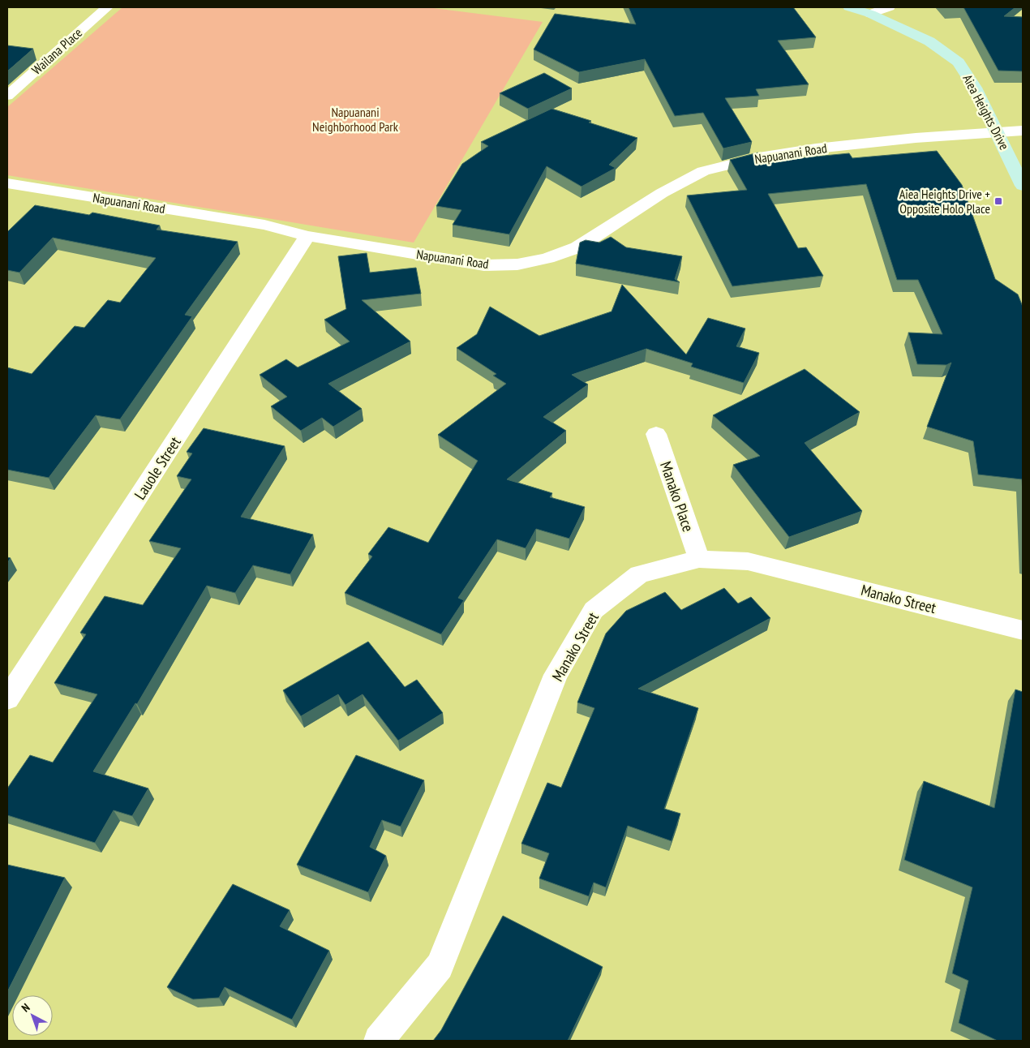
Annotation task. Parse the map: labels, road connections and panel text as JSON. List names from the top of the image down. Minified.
{"streets":{"street":["Wailana Place","Aiea Heights Drive","Napuanani Road","Lauole Street","Manako Place","Manako Street"]},"crossings":[["Aiea Heights Drive","Napuanani Road"],["Napuanani Road","Lauole Street"],["Manako Place","Manako Street"]],"parks":["Napuanani Neighborhood Park"],"places":{"transit":["Aiea Heights Drive + Opposite Holo Place"]},"north":"top left"}
